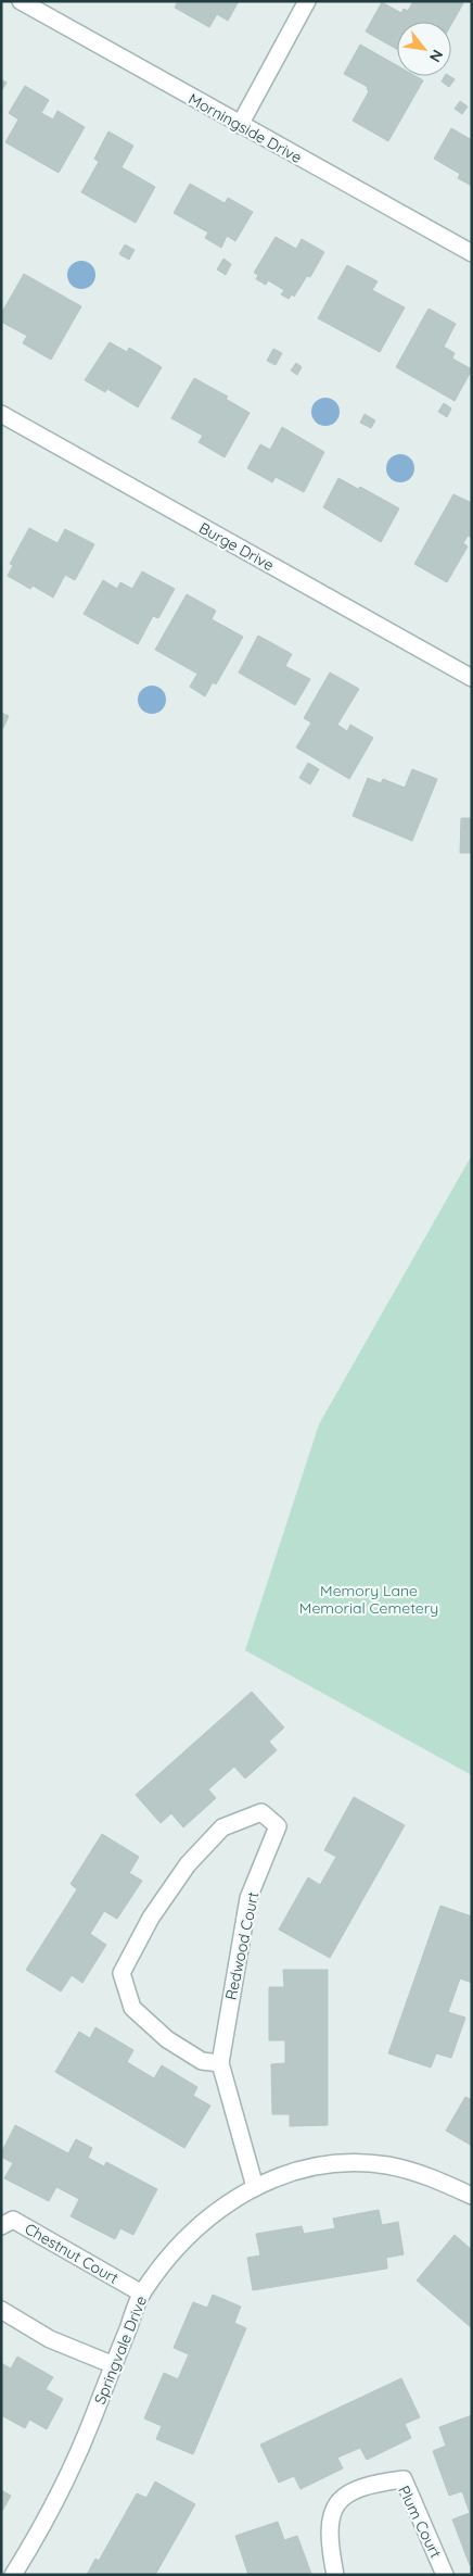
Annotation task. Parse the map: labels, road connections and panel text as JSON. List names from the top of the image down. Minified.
{"streets":{"street":["Morningside Drive","Burge Drive","Redwood Court","Chestnut Court","Springvale Drive","Plum Court"]},"crossings":[["Redwood Court","Springvale Drive"],["Chestnut Court","Springvale Drive"]],"parks":["Memory Lane Memorial Cemetery"],"north":"bottom right"}
